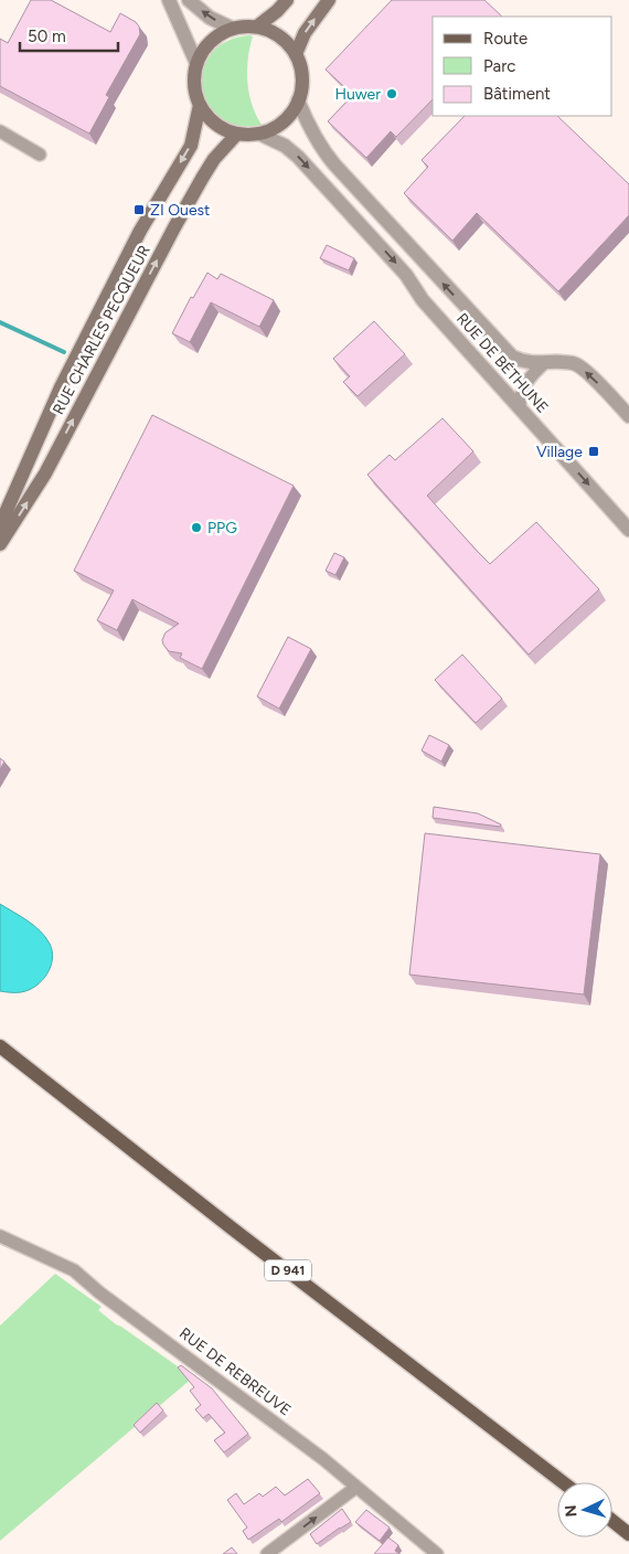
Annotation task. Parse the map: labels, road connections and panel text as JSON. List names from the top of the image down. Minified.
{"streets":{"main road":["RUE CHARLES PECQUEUR","D 941"],"street":["RUE DE BÉTHUNE","RUE DE REBREUVE"]},"crossings":[["RUE CHARLES PECQUEUR","RUE DE BÉTHUNE"]],"places":{"other":["Huwer","PPG"],"transit":["ZI Ouest","Village"]},"legend":["Route","Parc","Bâtiment"],"scale_bar":"50 m","north":"left"}
